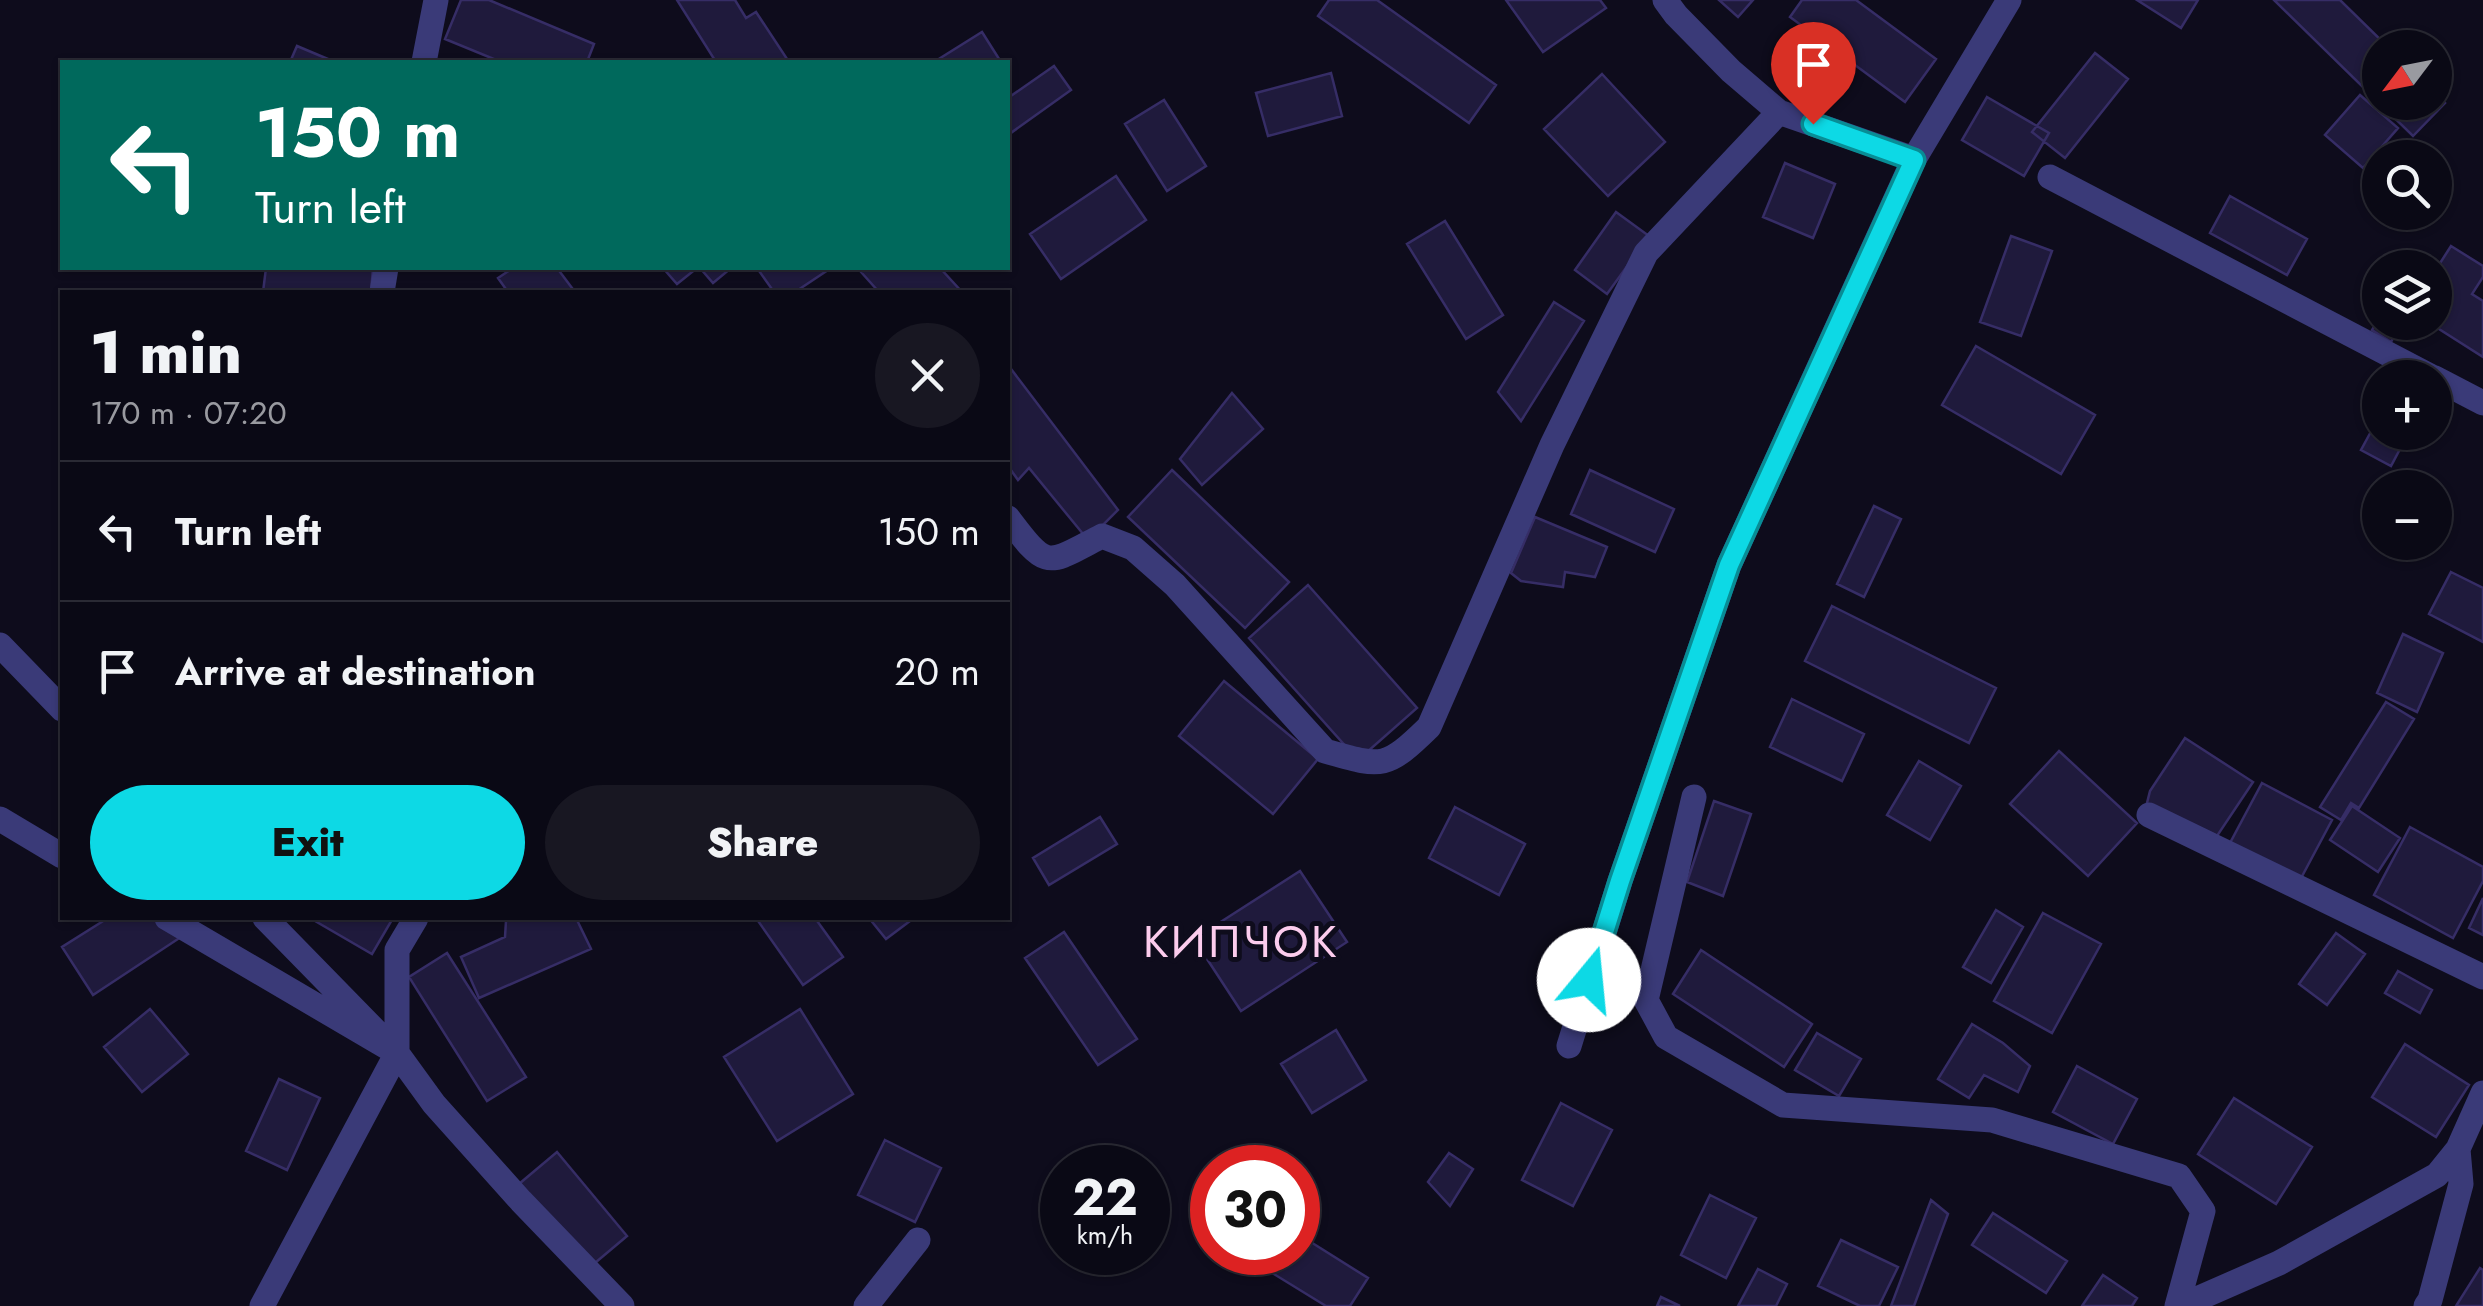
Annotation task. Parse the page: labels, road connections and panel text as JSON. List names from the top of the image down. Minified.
{"districts":["КИПЧОК"],"north":"bottom left","page":{"map_buttons":["+","−"],"turn":["150 m","Turn left"],"heading":["1 min","170 m · 07:20"],"list":[{"name":"Turn left","value":"150 m"},{"name":"Arrive at destination","value":"20 m"}],"buttons":["Exit","Share"],"speed":"22 km/h","limit":"30"}}
